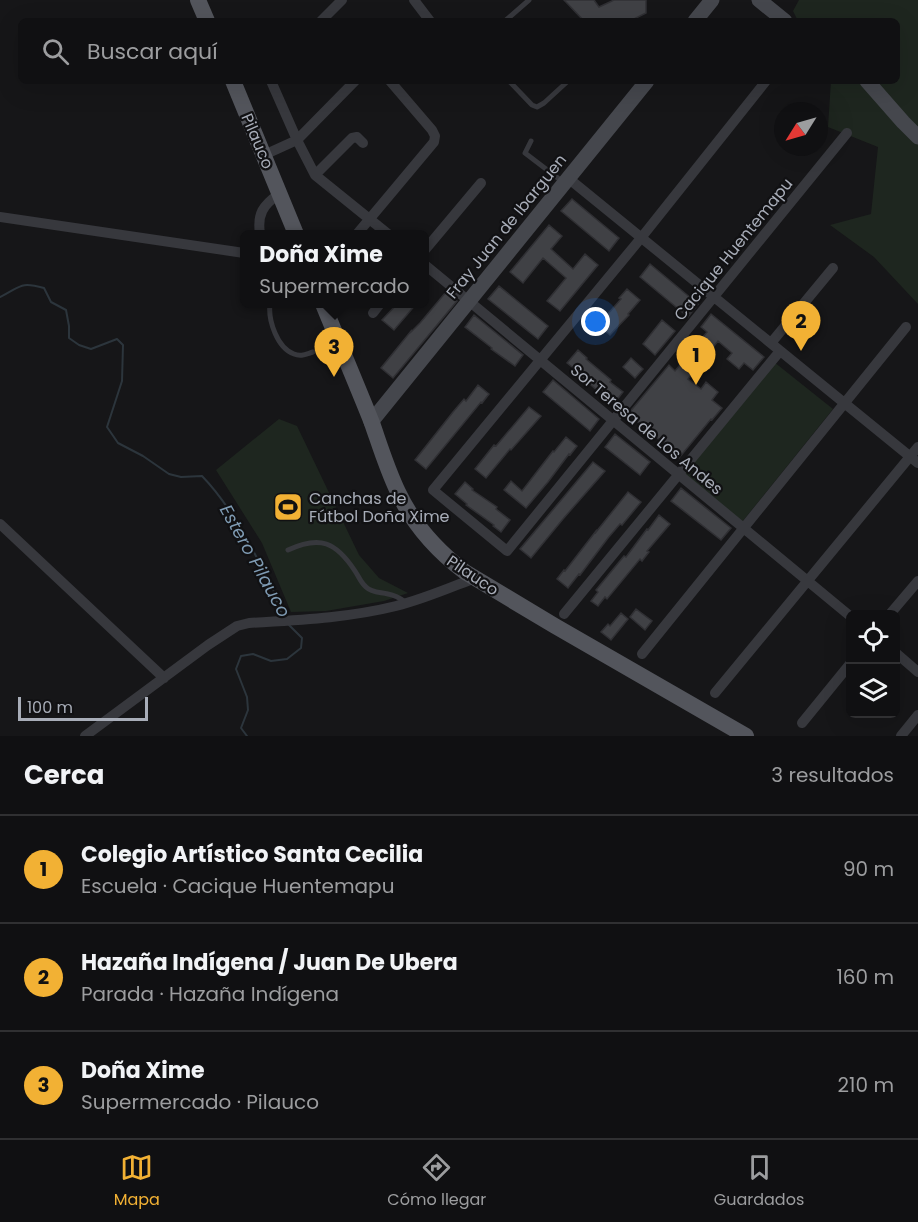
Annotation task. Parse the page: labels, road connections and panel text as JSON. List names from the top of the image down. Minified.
{"streets":{"main road":["Pilauco"],"street":["Fray Juan de Ibarguen","Cacique Huentemapu","Sor Teresa de Los Andes"]},"crossings":[["Pilauco","Fray Juan de Ibarguen"],["Fray Juan de Ibarguen","Sor Teresa de Los Andes"],["Cacique Huentemapu","Sor Teresa de Los Andes"]],"water":["Estero Pilauco"],"places":{"sports":["Canchas de Fútbol Doña Xime"]},"scale_bar":"100 m","north":"bottom left","page":{"search":"Buscar aquí","popup":["Doña Xime","Supermercado"],"pins":["2","3","1"],"scale":"100 m","heading":["Cerca","3 resultados"],"list":[{"mark":"1","name":"Colegio Artístico Santa Cecilia","note":"Escuela · Cacique Huentemapu","value":"90 m"},{"mark":"2","name":"Hazaña Indígena / Juan De Ubera","note":"Parada · Hazaña Indígena","value":"160 m"},{"mark":"3","name":"Doña Xime","note":"Supermercado · Pilauco","value":"210 m"}],"nav":["Mapa","Cómo llegar","Guardados"]}}
